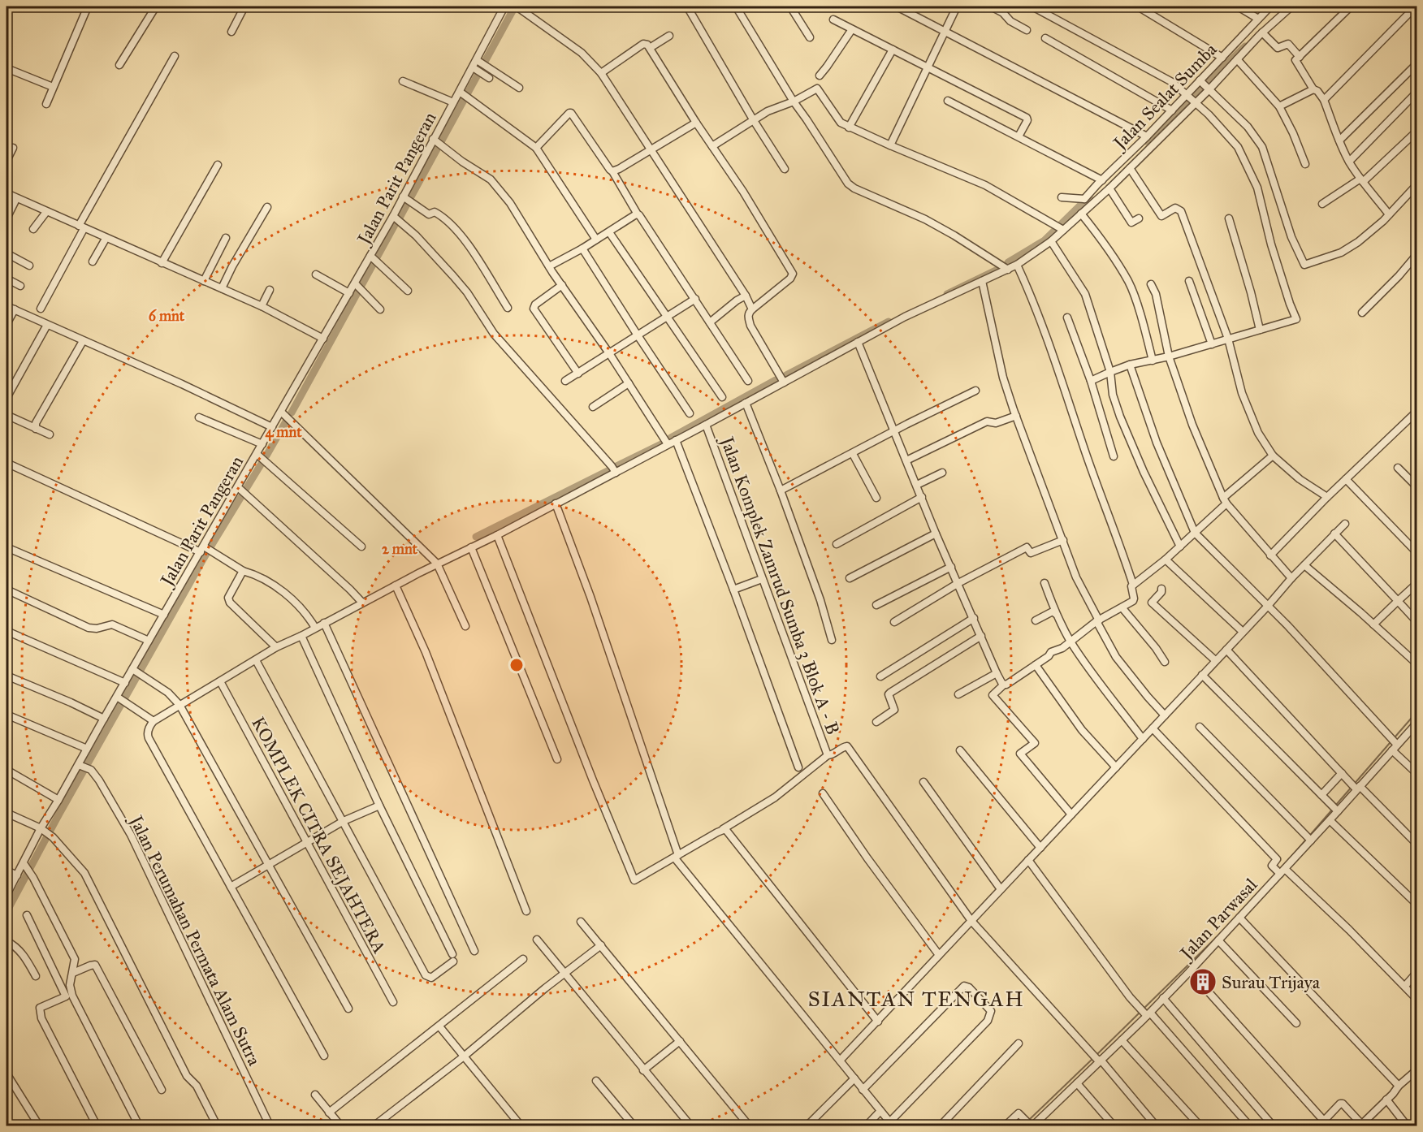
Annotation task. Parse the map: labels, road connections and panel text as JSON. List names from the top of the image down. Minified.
{"streets":{"street":["Jalan Sealat Sumba","Jalan Parit Pangeran","Jalan Komplek Zamrud Sumba 3 Blok A - B","KOMPLEK CITRA SEJAHTERA","Jalan Parwasal","Jalan Perumahan Permata Alam Sutra"]},"crossings":[["Jalan Sealat Sumba","Jalan Komplek Zamrud Sumba 3 Blok A - B"],["Jalan Sealat Sumba","KOMPLEK CITRA SEJAHTERA"],["Jalan Parit Pangeran","Jalan Perumahan Permata Alam Sutra"]],"districts":["SIANTAN TENGAH"],"places":{"building":["Surau Trijaya"]},"rings":["6 mnt","4 mnt","2 mnt"]}
